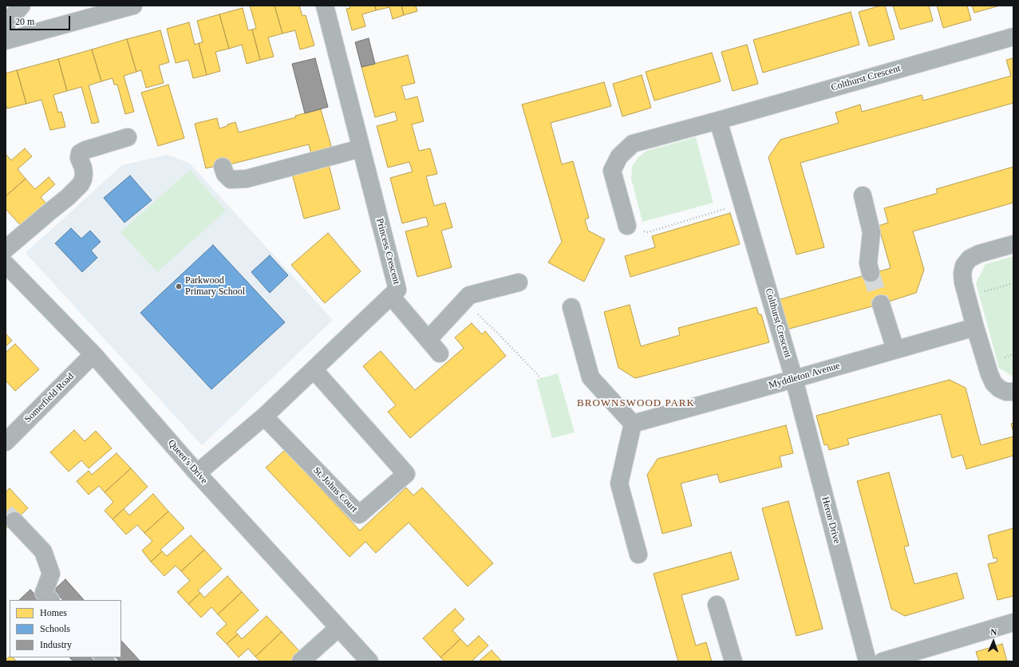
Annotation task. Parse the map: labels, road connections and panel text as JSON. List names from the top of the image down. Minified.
{"streets":{"street":["Colthurst Crescent","Princess Crescent","Myddleton Avenue","Somerfield Road","Queen's Drive","St. Johns Court","Heron Drive"]},"crossings":[["Colthurst Crescent","Myddleton Avenue"],["Colthurst Crescent","Heron Drive"],["Princess Crescent","Queen's Drive"],["Princess Crescent","St. Johns Court"],["Myddleton Avenue","Heron Drive"],["Somerfield Road","Queen's Drive"]],"districts":["BROWNSWOOD PARK"],"places":["Parkwood Primary School"],"legend":["Homes","Schools","Industry"],"scale_bar":"20 m","north":"top"}
